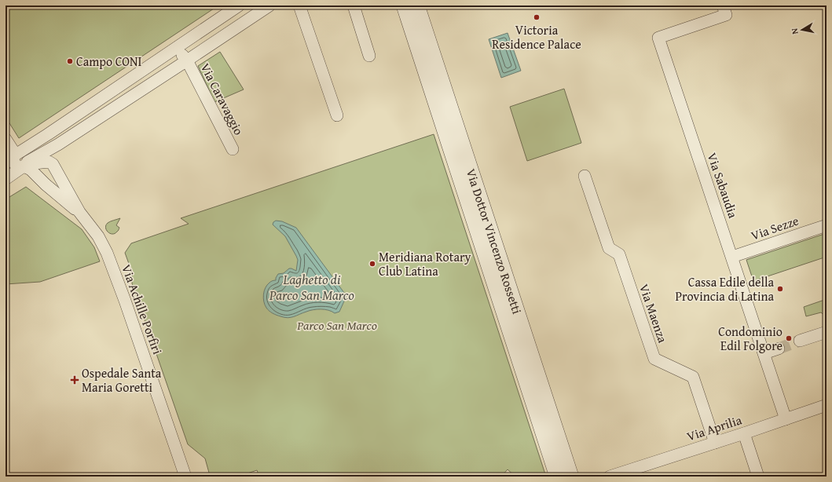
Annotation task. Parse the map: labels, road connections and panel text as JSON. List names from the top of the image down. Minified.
{"streets":{"street":["Via Caravaggio","Via Sabaudia","Via Sezze","Via Dottor Vincenzo Rossetti","Via Achille Porfiri","Via Maenza","Via Aprilia"]},"crossings":[["Via Sabaudia","Via Sezze"],["Via Sabaudia","Via Aprilia"],["Via Maenza","Via Aprilia"]],"water":["Laghetto di Parco San Marco"],"parks":["Parco San Marco"],"places":{"other":["Victoria Residence Palace","Campo CONI","Meridiana Rotary Club Latina","Cassa Edile della Provincia di Latina","Condominio Edil Folgore"],"health":["Ospedale Santa Maria Goretti"]},"north":"left"}
